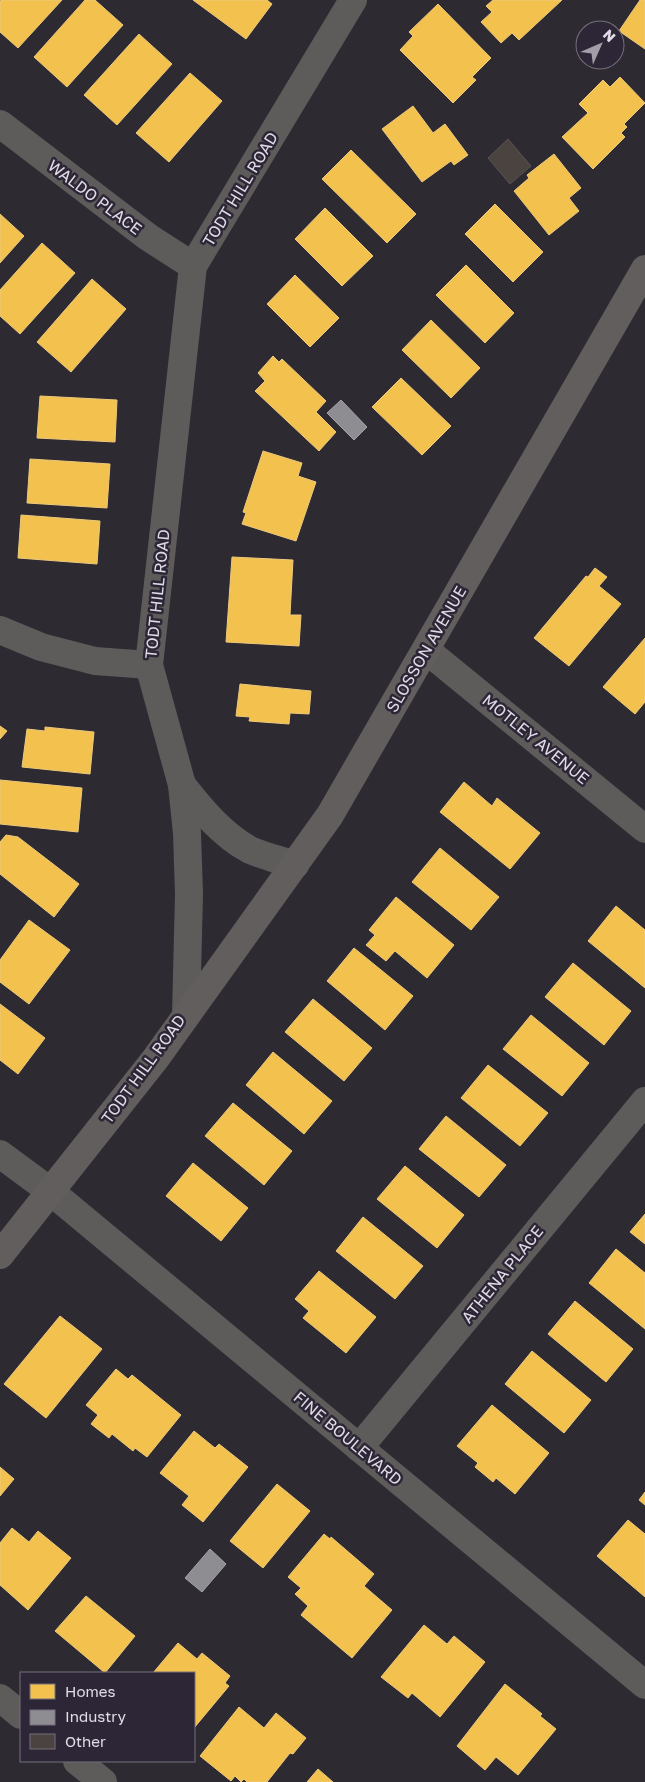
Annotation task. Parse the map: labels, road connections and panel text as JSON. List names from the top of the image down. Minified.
{"streets":{"street":["TODT HILL ROAD","WALDO PLACE","SLOSSON AVENUE","MOTLEY AVENUE","ATHENA PLACE","FINE BOULEVARD"]},"crossings":[["TODT HILL ROAD","WALDO PLACE"],["TODT HILL ROAD","SLOSSON AVENUE"],["TODT HILL ROAD","FINE BOULEVARD"],["SLOSSON AVENUE","MOTLEY AVENUE"],["ATHENA PLACE","FINE BOULEVARD"]],"legend":["Homes","Industry","Other"],"north":"top right"}
